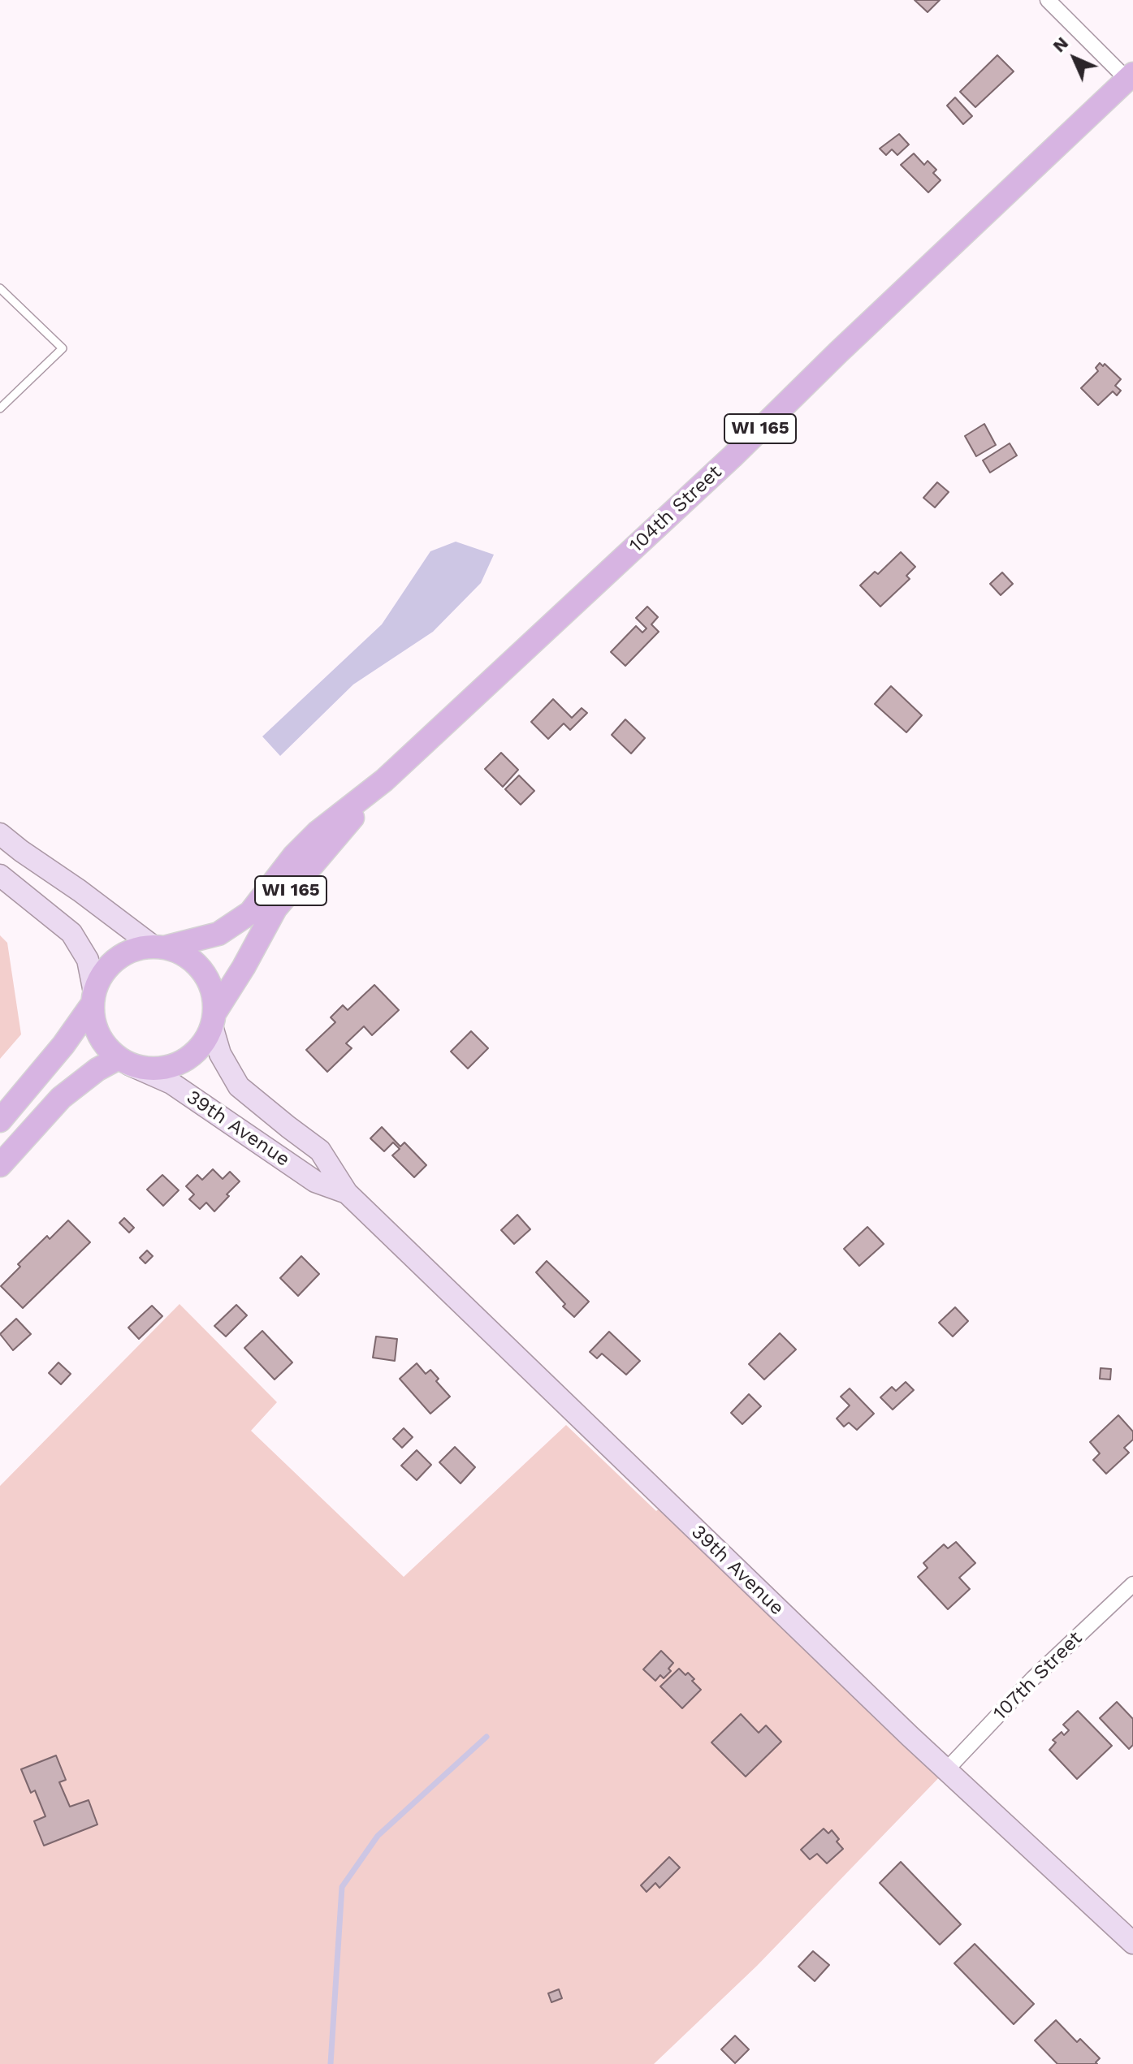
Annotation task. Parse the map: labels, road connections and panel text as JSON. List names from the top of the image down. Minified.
{"streets":{"main road":["WI 165","104th Street","39th Avenue"],"street":["107th Street"]},"crossings":[["WI 165","104th Street"],["WI 165","39th Avenue"],["104th Street","39th Avenue"],["39th Avenue","107th Street"]],"north":"top left"}
